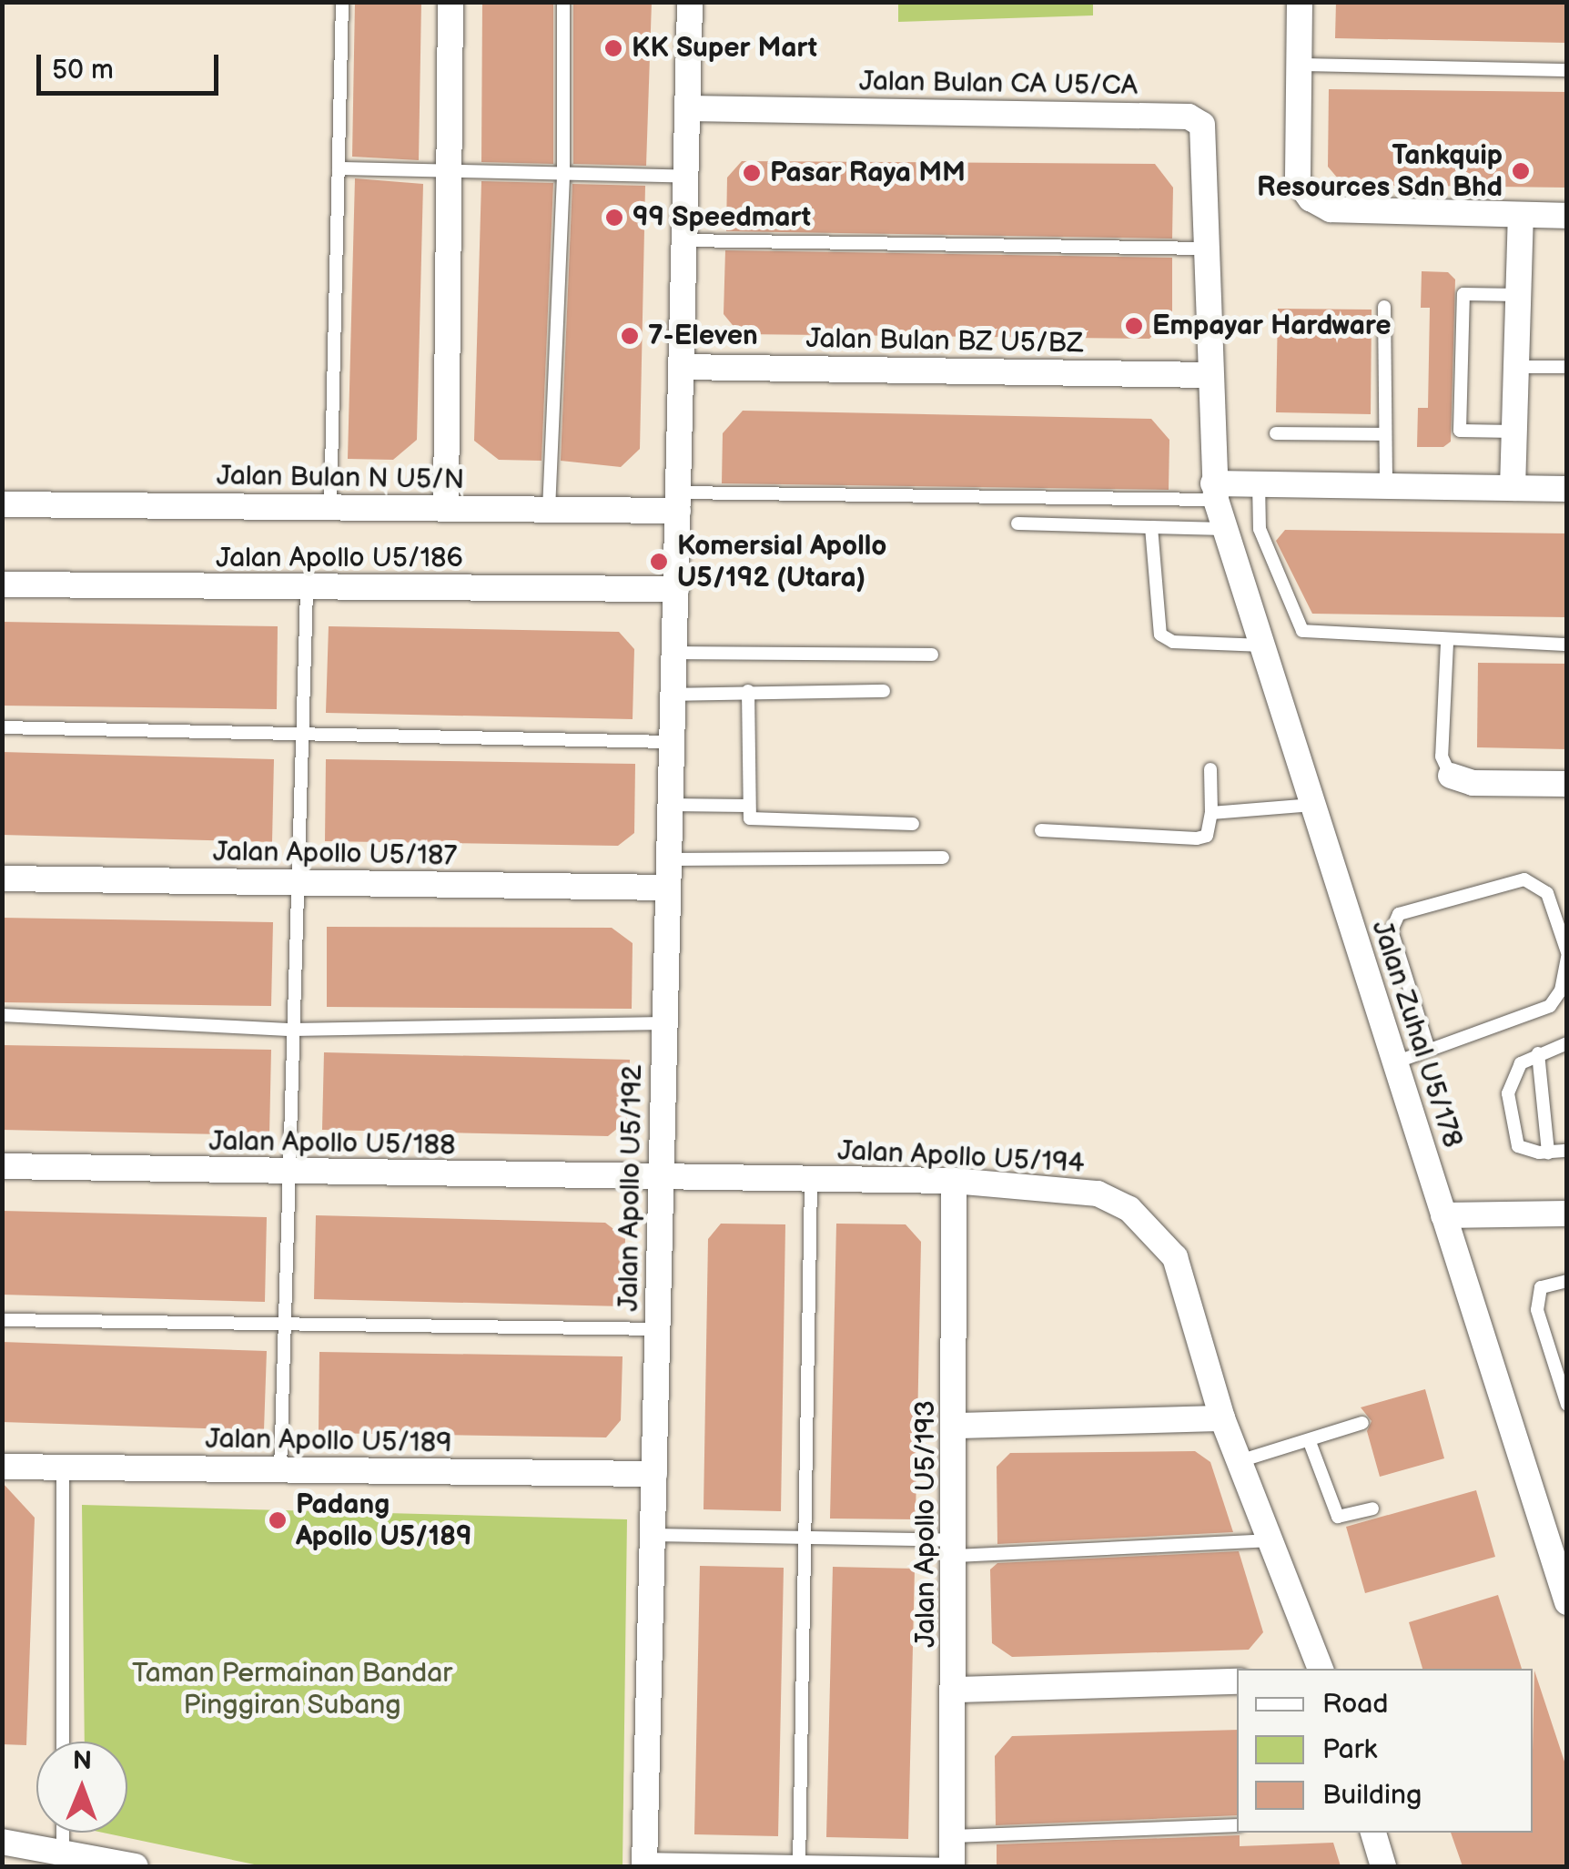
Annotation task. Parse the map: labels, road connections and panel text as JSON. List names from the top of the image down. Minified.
{"streets":{"street":["Jalan Bulan CA U5/CA","Jalan Bulan BZ U5/BZ","Jalan Bulan N U5/N","Jalan Apollo U5/186","Jalan Apollo U5/187","Jalan Zuhal U5/178","Jalan Apollo U5/188","Jalan Apollo U5/194","Jalan Apollo U5/192","Jalan Apollo U5/189","Jalan Apollo U5/193"]},"crossings":[["Jalan Bulan CA U5/CA","Jalan Zuhal U5/178"],["Jalan Bulan CA U5/CA","Jalan Apollo U5/192"],["Jalan Bulan BZ U5/BZ","Jalan Zuhal U5/178"],["Jalan Bulan BZ U5/BZ","Jalan Apollo U5/192"],["Jalan Bulan N U5/N","Jalan Apollo U5/192"],["Jalan Apollo U5/186","Jalan Apollo U5/192"],["Jalan Apollo U5/187","Jalan Apollo U5/192"],["Jalan Apollo U5/188","Jalan Apollo U5/194"],["Jalan Apollo U5/188","Jalan Apollo U5/192"],["Jalan Apollo U5/194","Jalan Apollo U5/192"],["Jalan Apollo U5/194","Jalan Apollo U5/193"],["Jalan Apollo U5/192","Jalan Apollo U5/189"]],"parks":["Taman Permainan Bandar Pinggiran Subang"],"places":["KK Super Mart","Tankquip Resources Sdn Bhd","Pasar Raya MM","99 Speedmart","Empayar Hardware","7-Eleven","Komersial Apollo U5/192 (Utara)","Padang Apollo U5/189"],"legend":["Road","Park","Building"],"scale_bar":"50 m","north":"top"}
